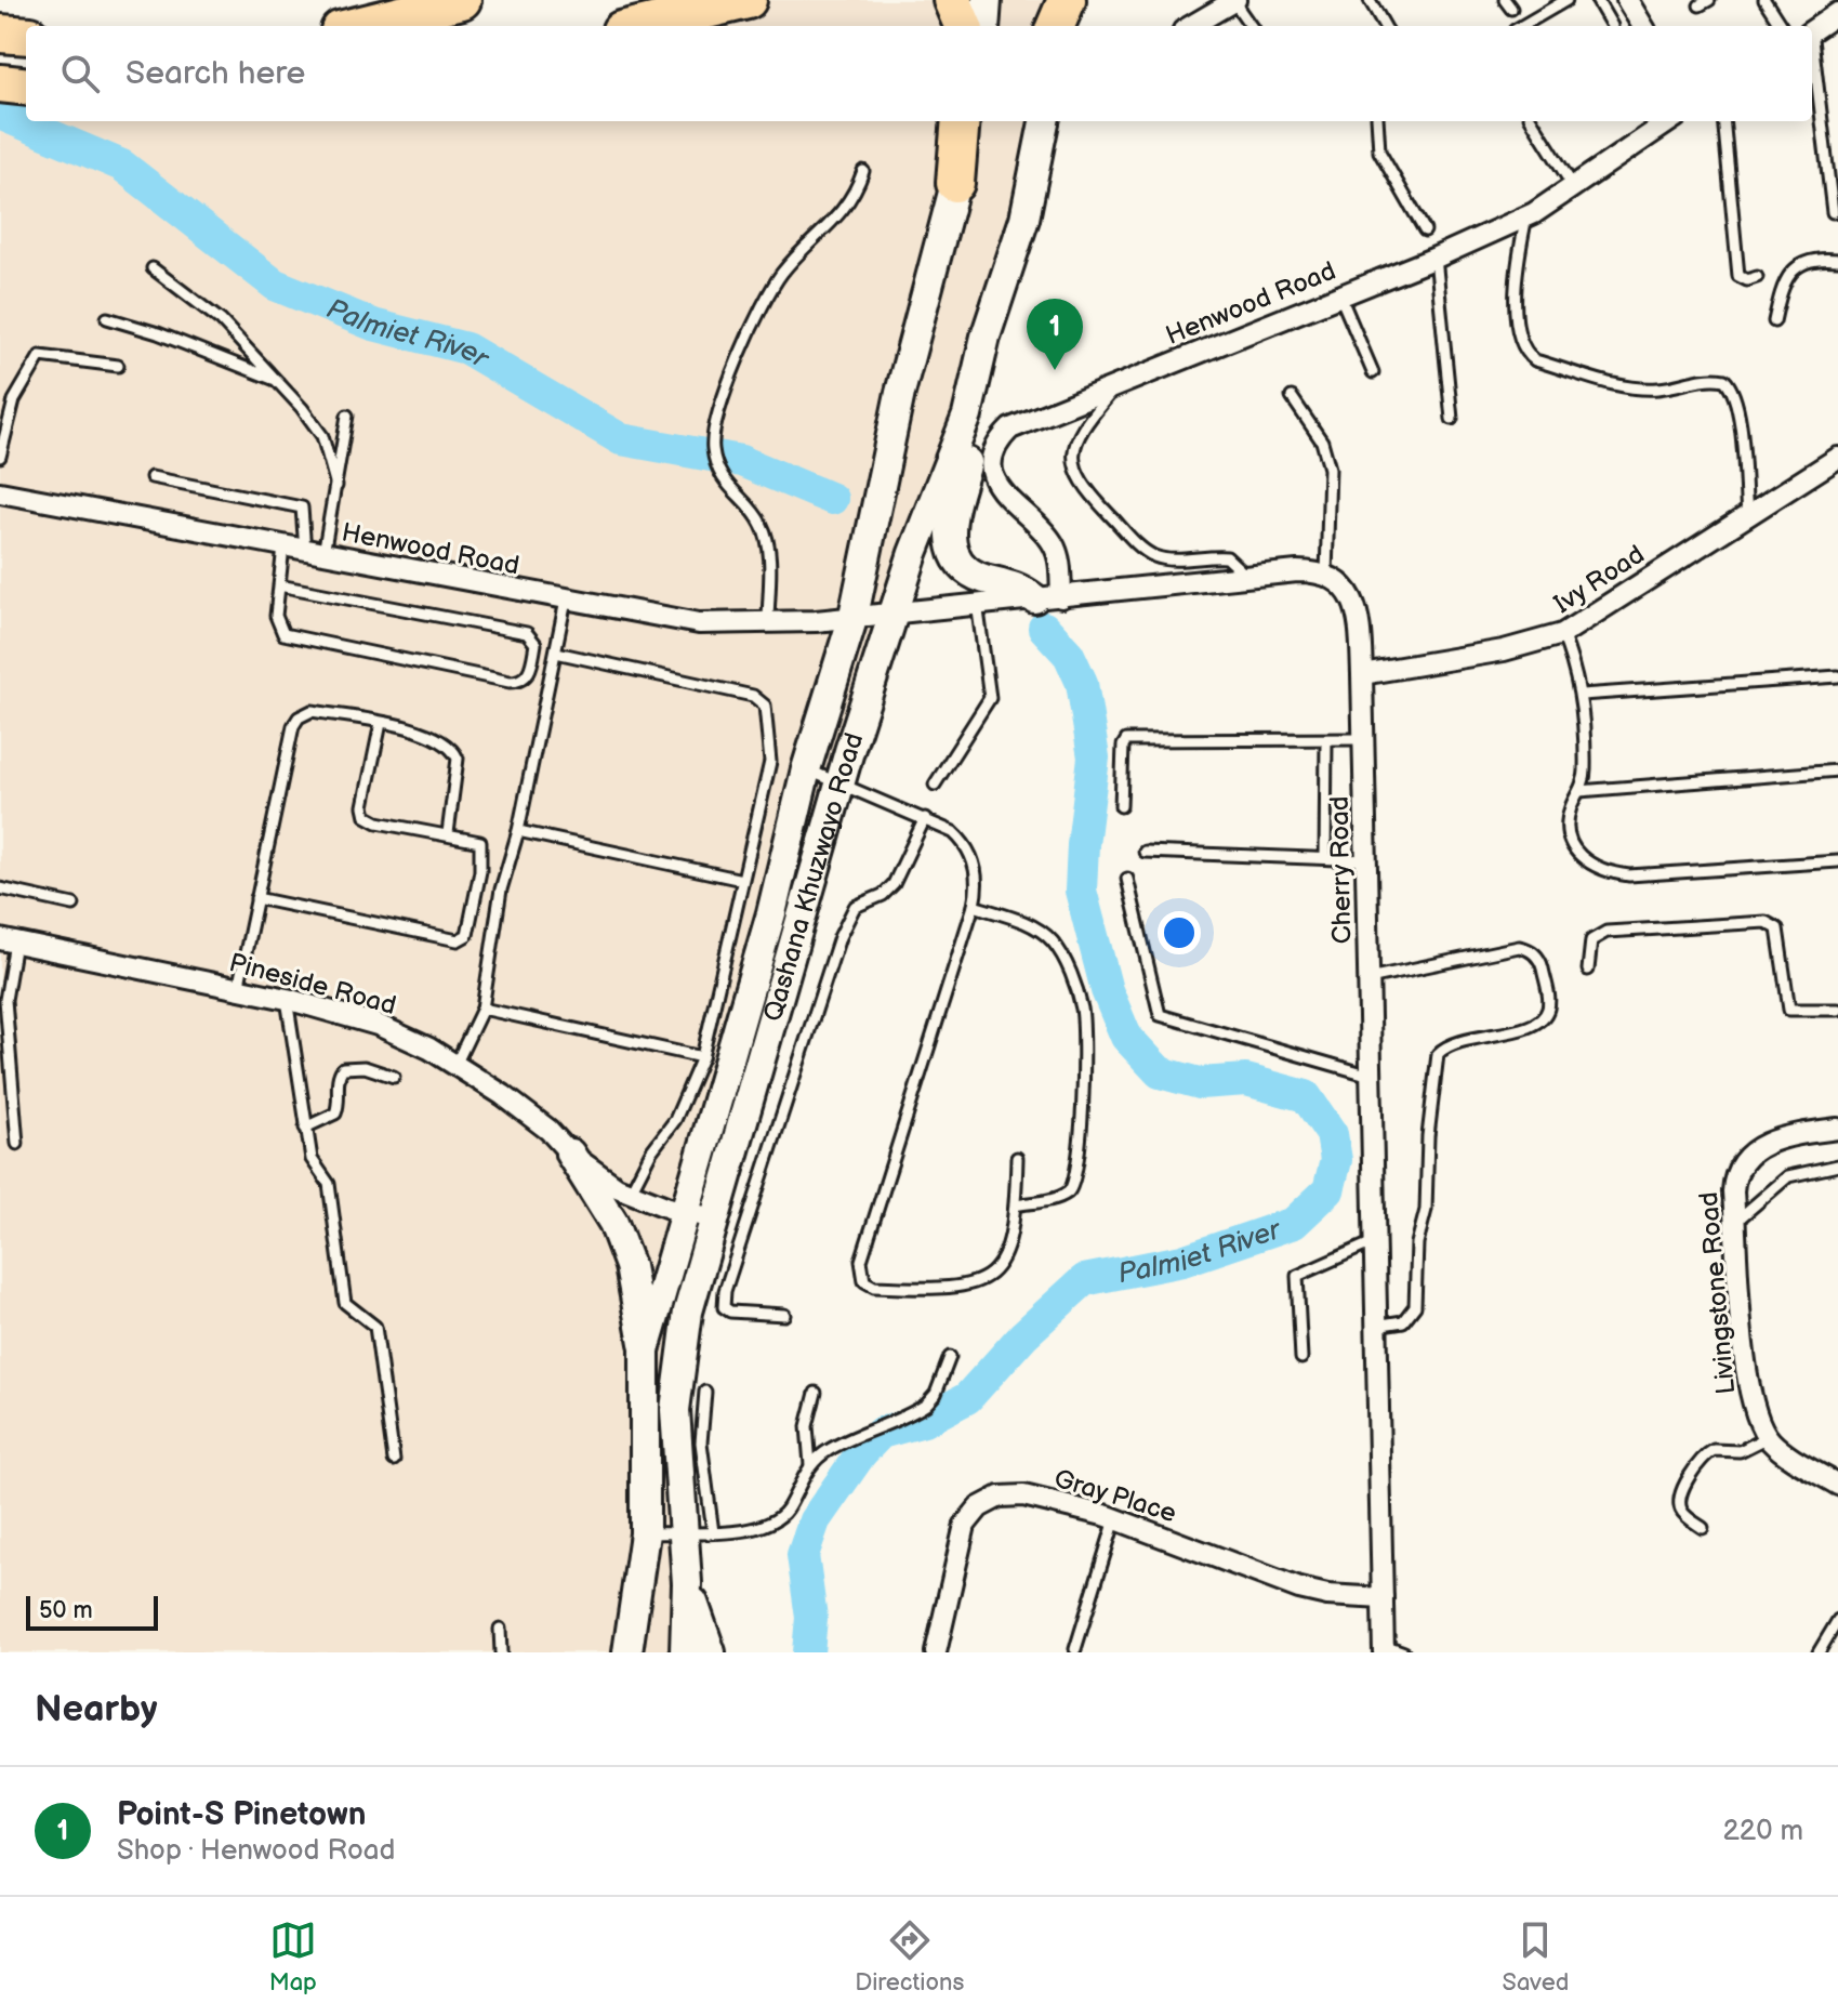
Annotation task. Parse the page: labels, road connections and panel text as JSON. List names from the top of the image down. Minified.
{"streets":{"main road":["Qashana Khuzwayo Road"],"street":["Henwood Road","Ivy Road","Cherry Road","Pineside Road","Livingstone Road","Gray Place"]},"crossings":[["Henwood Road","Qashana Khuzwayo Road"],["Ivy Road","Cherry Road"],["Cherry Road","Gray Place"],["Qashana Khuzwayo Road","Pineside Road"]],"water":["Palmiet River"],"scale_bar":"50 m","page":{"search":"Search here","pins":"1","scale":"50 m","heading":"Nearby","list":[{"mark":"1","name":"Point-S Pinetown","note":"Shop · Henwood Road","value":"220 m"}],"nav":["Map","Directions","Saved"]}}
